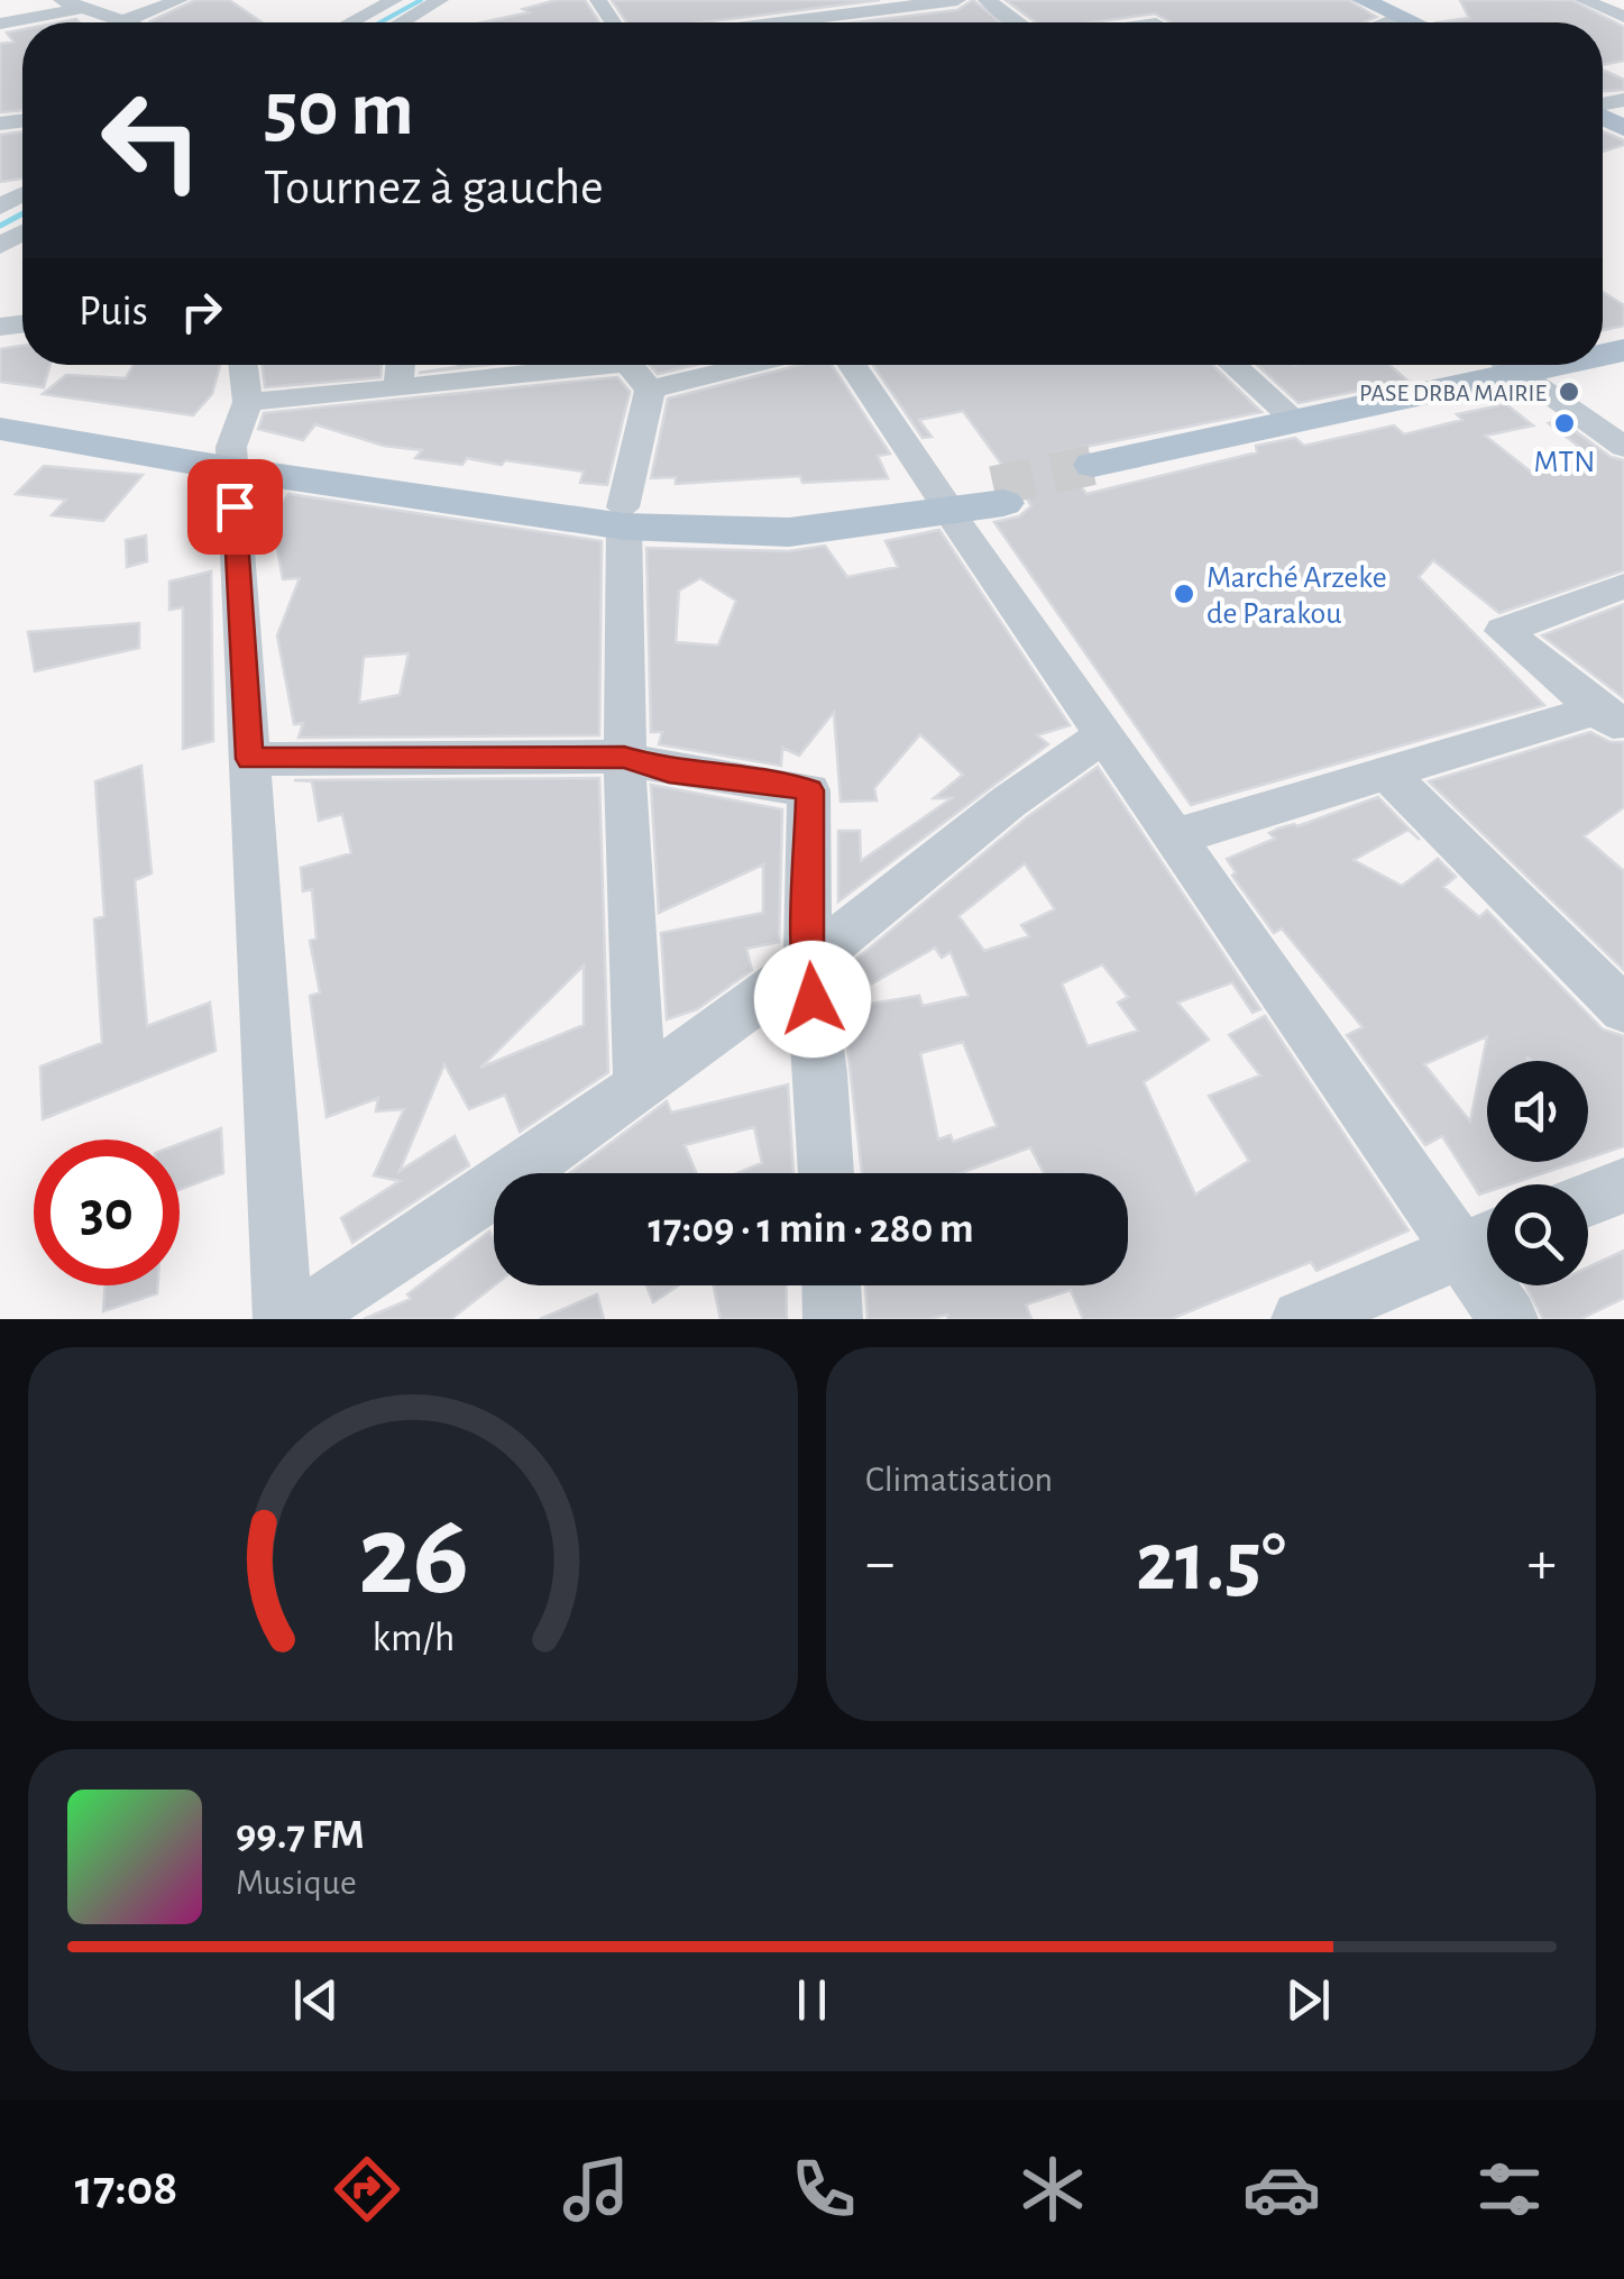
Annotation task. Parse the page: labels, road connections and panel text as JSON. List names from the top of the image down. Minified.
{"places":["PASE DRBA MAIRIE","MTN","Marché Arzeke de Parakou"],"page":{"turn":["50 m","Tournez à gauche"],"then":"Puis","limit":"30","trip":"17:09 · 1 min · 280 m","tile":"Climatisation","heat":["−","21.5°","+"],"song":["99.7 FM","Musique"],"tabs":"17:08","gauge":["26","km/h"]}}
